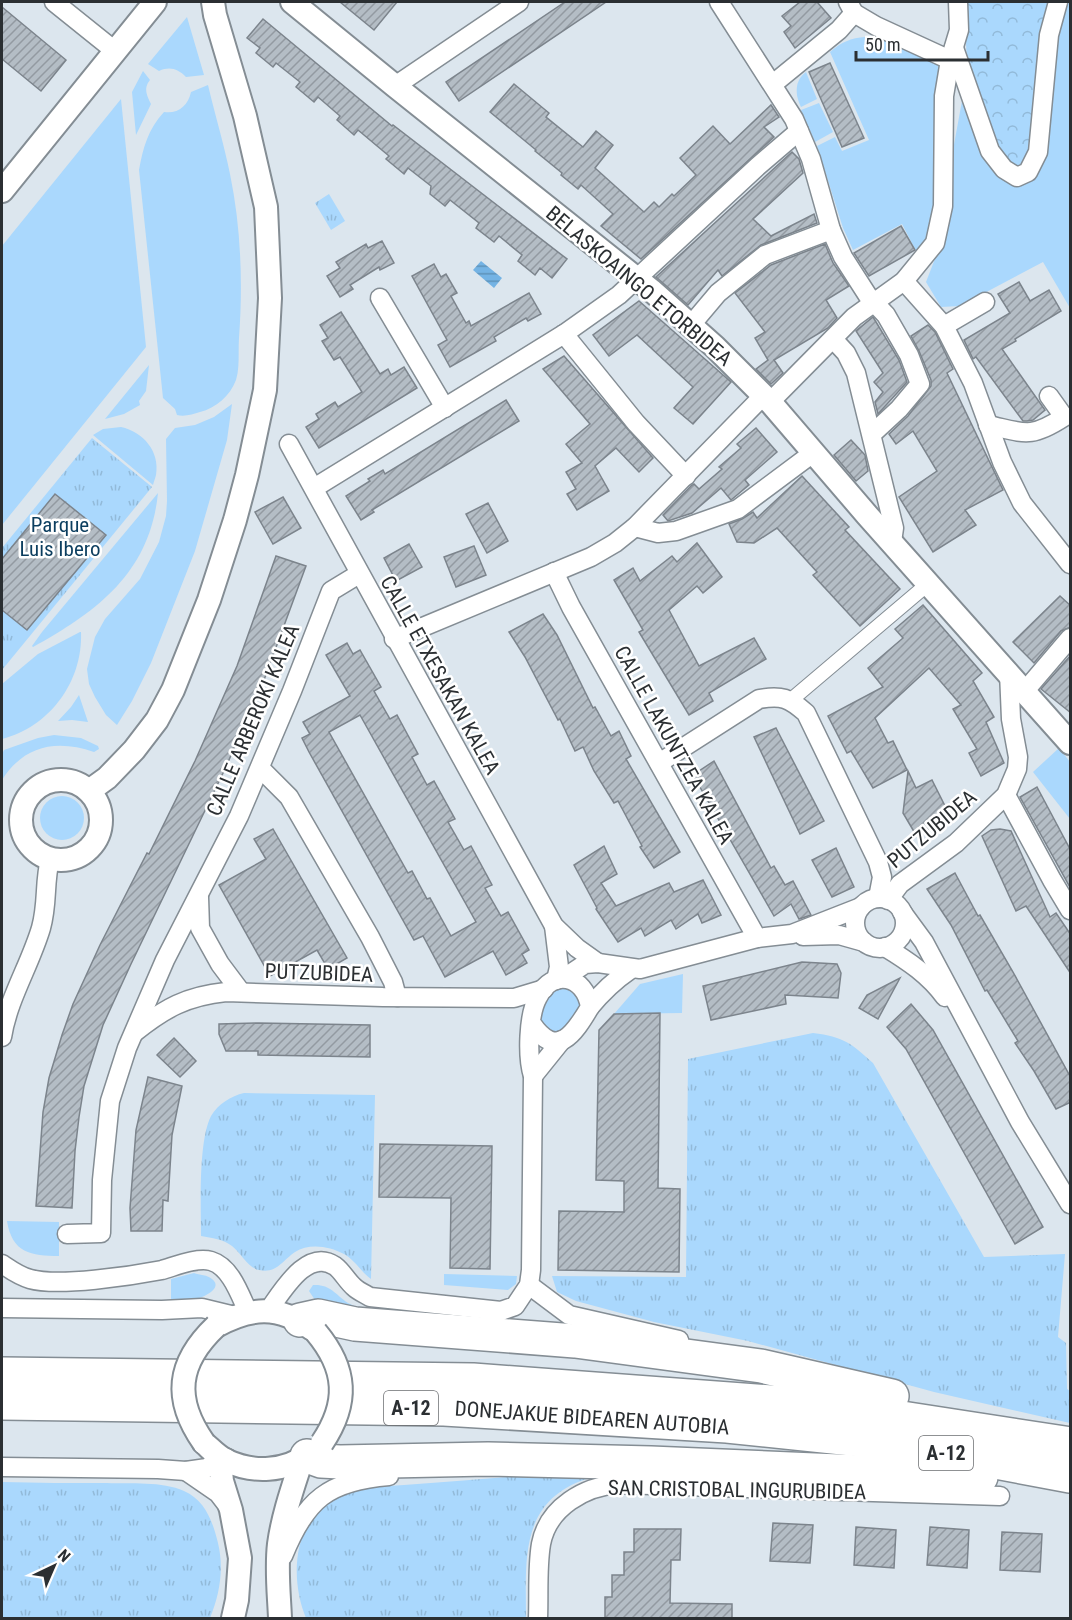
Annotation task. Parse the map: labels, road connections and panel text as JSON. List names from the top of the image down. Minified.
{"streets":{"highway":["A-12","DONEJAKUE BIDEAREN AUTOBIA"],"street":["BELASKOAINGO ETORBIDEA","CALLE ETXESAKAN KALEA","CALLE ARBEROKI KALEA","CALLE LAKUNTZEA KALEA","PUTZUBIDEA","SAN CRISTOBAL INGURUBIDEA"]},"crossings":[["CALLE ETXESAKAN KALEA","CALLE ARBEROKI KALEA"],["CALLE ETXESAKAN KALEA","PUTZUBIDEA"],["CALLE ARBEROKI KALEA","PUTZUBIDEA"]],"parks":["Parque Luis Ibero"],"scale_bar":"50 m","north":"top right"}
